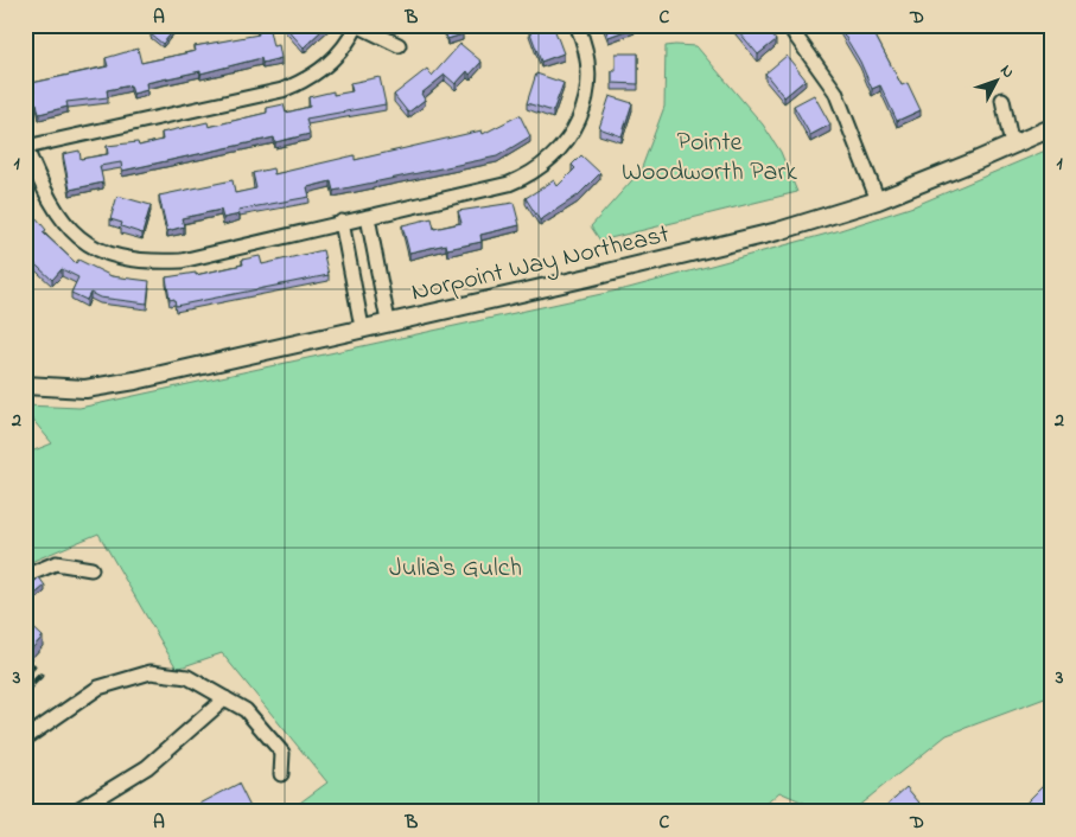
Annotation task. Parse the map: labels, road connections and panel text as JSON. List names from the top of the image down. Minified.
{"streets":{"main road":["Norpoint Way Northeast"]},"parks":["Pointe Woodworth Park","Julia's Gulch"],"north":"top right","grid":{"columns":["A","B","C","D"],"rows":["1","2","3"]}}
